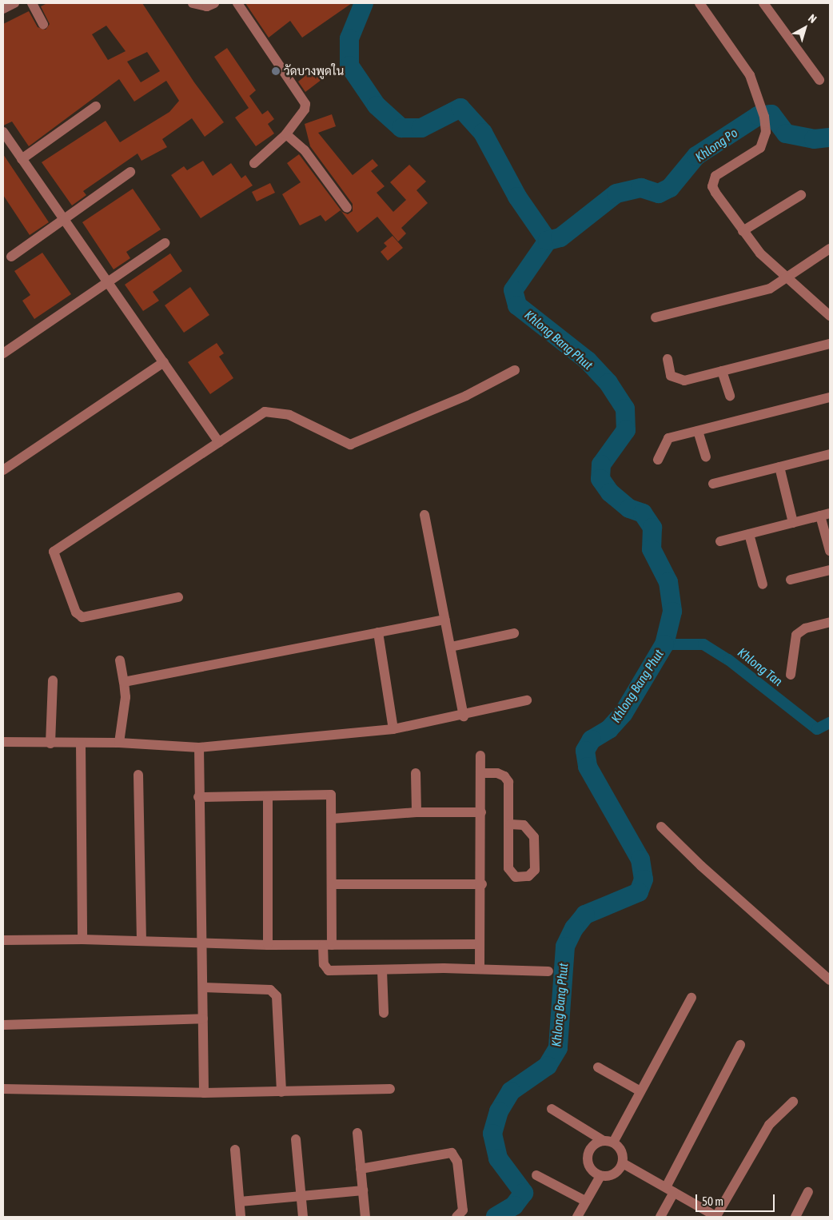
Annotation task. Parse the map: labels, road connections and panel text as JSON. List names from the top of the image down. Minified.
{"water":["Khlong Po","Khlong Bang Phut","Khlong Tan"],"places":["วัดบางพูดใน"],"scale_bar":"50 m","north":"top right"}
